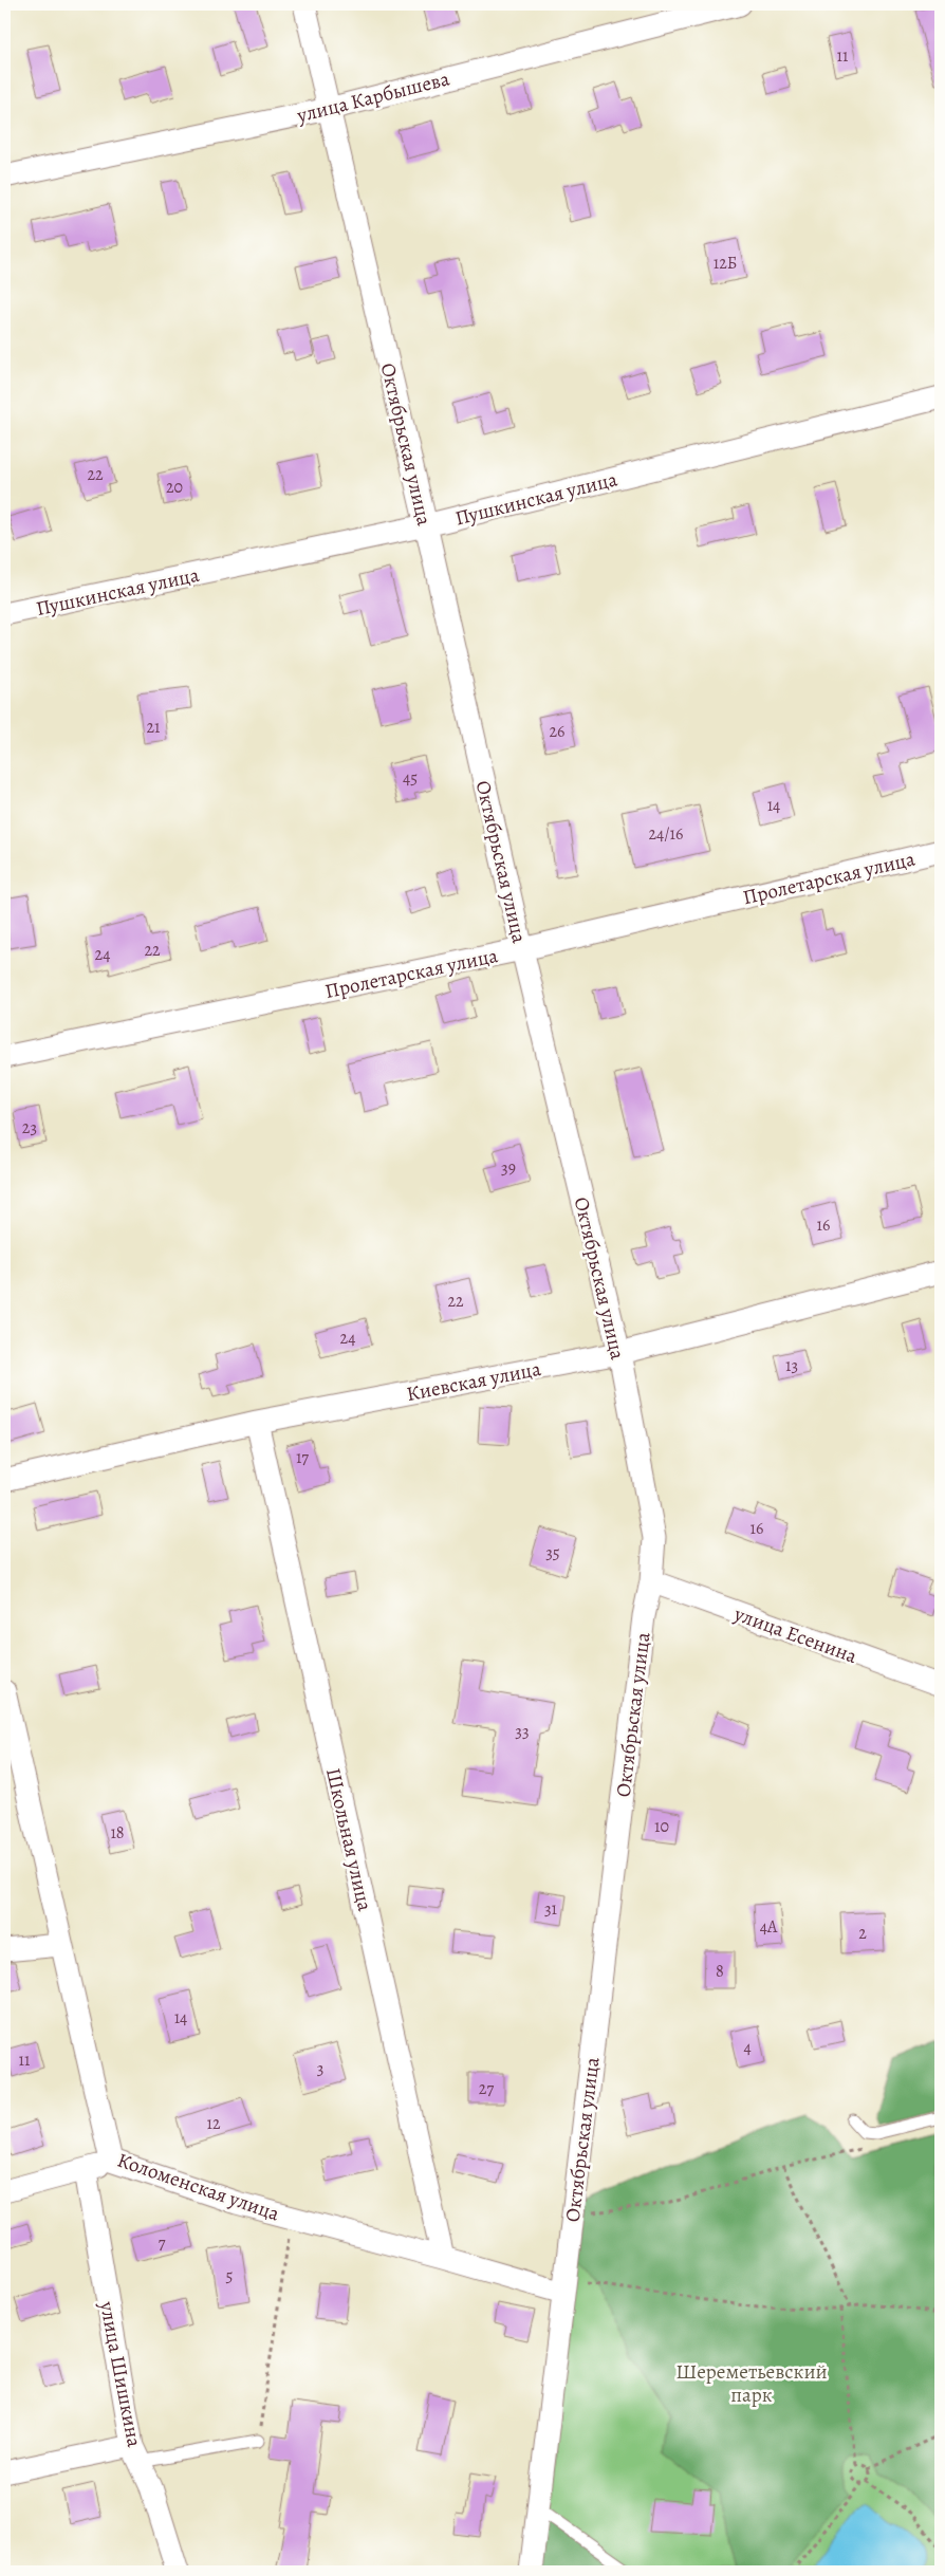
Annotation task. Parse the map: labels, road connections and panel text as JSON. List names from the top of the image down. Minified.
{"streets":{"street":["улица Карбышева","Октябрьская улица","Пушкинская улица","Пролетарская улица","Киевская улица","улица Есенина","Школьная улица","Коломенская улица","улица Шишкина"]},"crossings":[["улица Карбышева","Октябрьская улица"],["Октябрьская улица","Пушкинская улица"],["Октябрьская улица","Пролетарская улица"],["Октябрьская улица","Киевская улица"],["Октябрьская улица","улица Есенина"],["Октябрьская улица","Коломенская улица"],["Киевская улица","Школьная улица"],["Школьная улица","Коломенская улица"]],"parks":["Шереметьевский парк"],"house_numbers":["11","12Б","22","20","21","26","45","14","24/16","22","24","23","39","16","22","24","13","17","16","35","33","10","18","31","4А","2","8","14","4","11","3","27","12","7","5"]}
